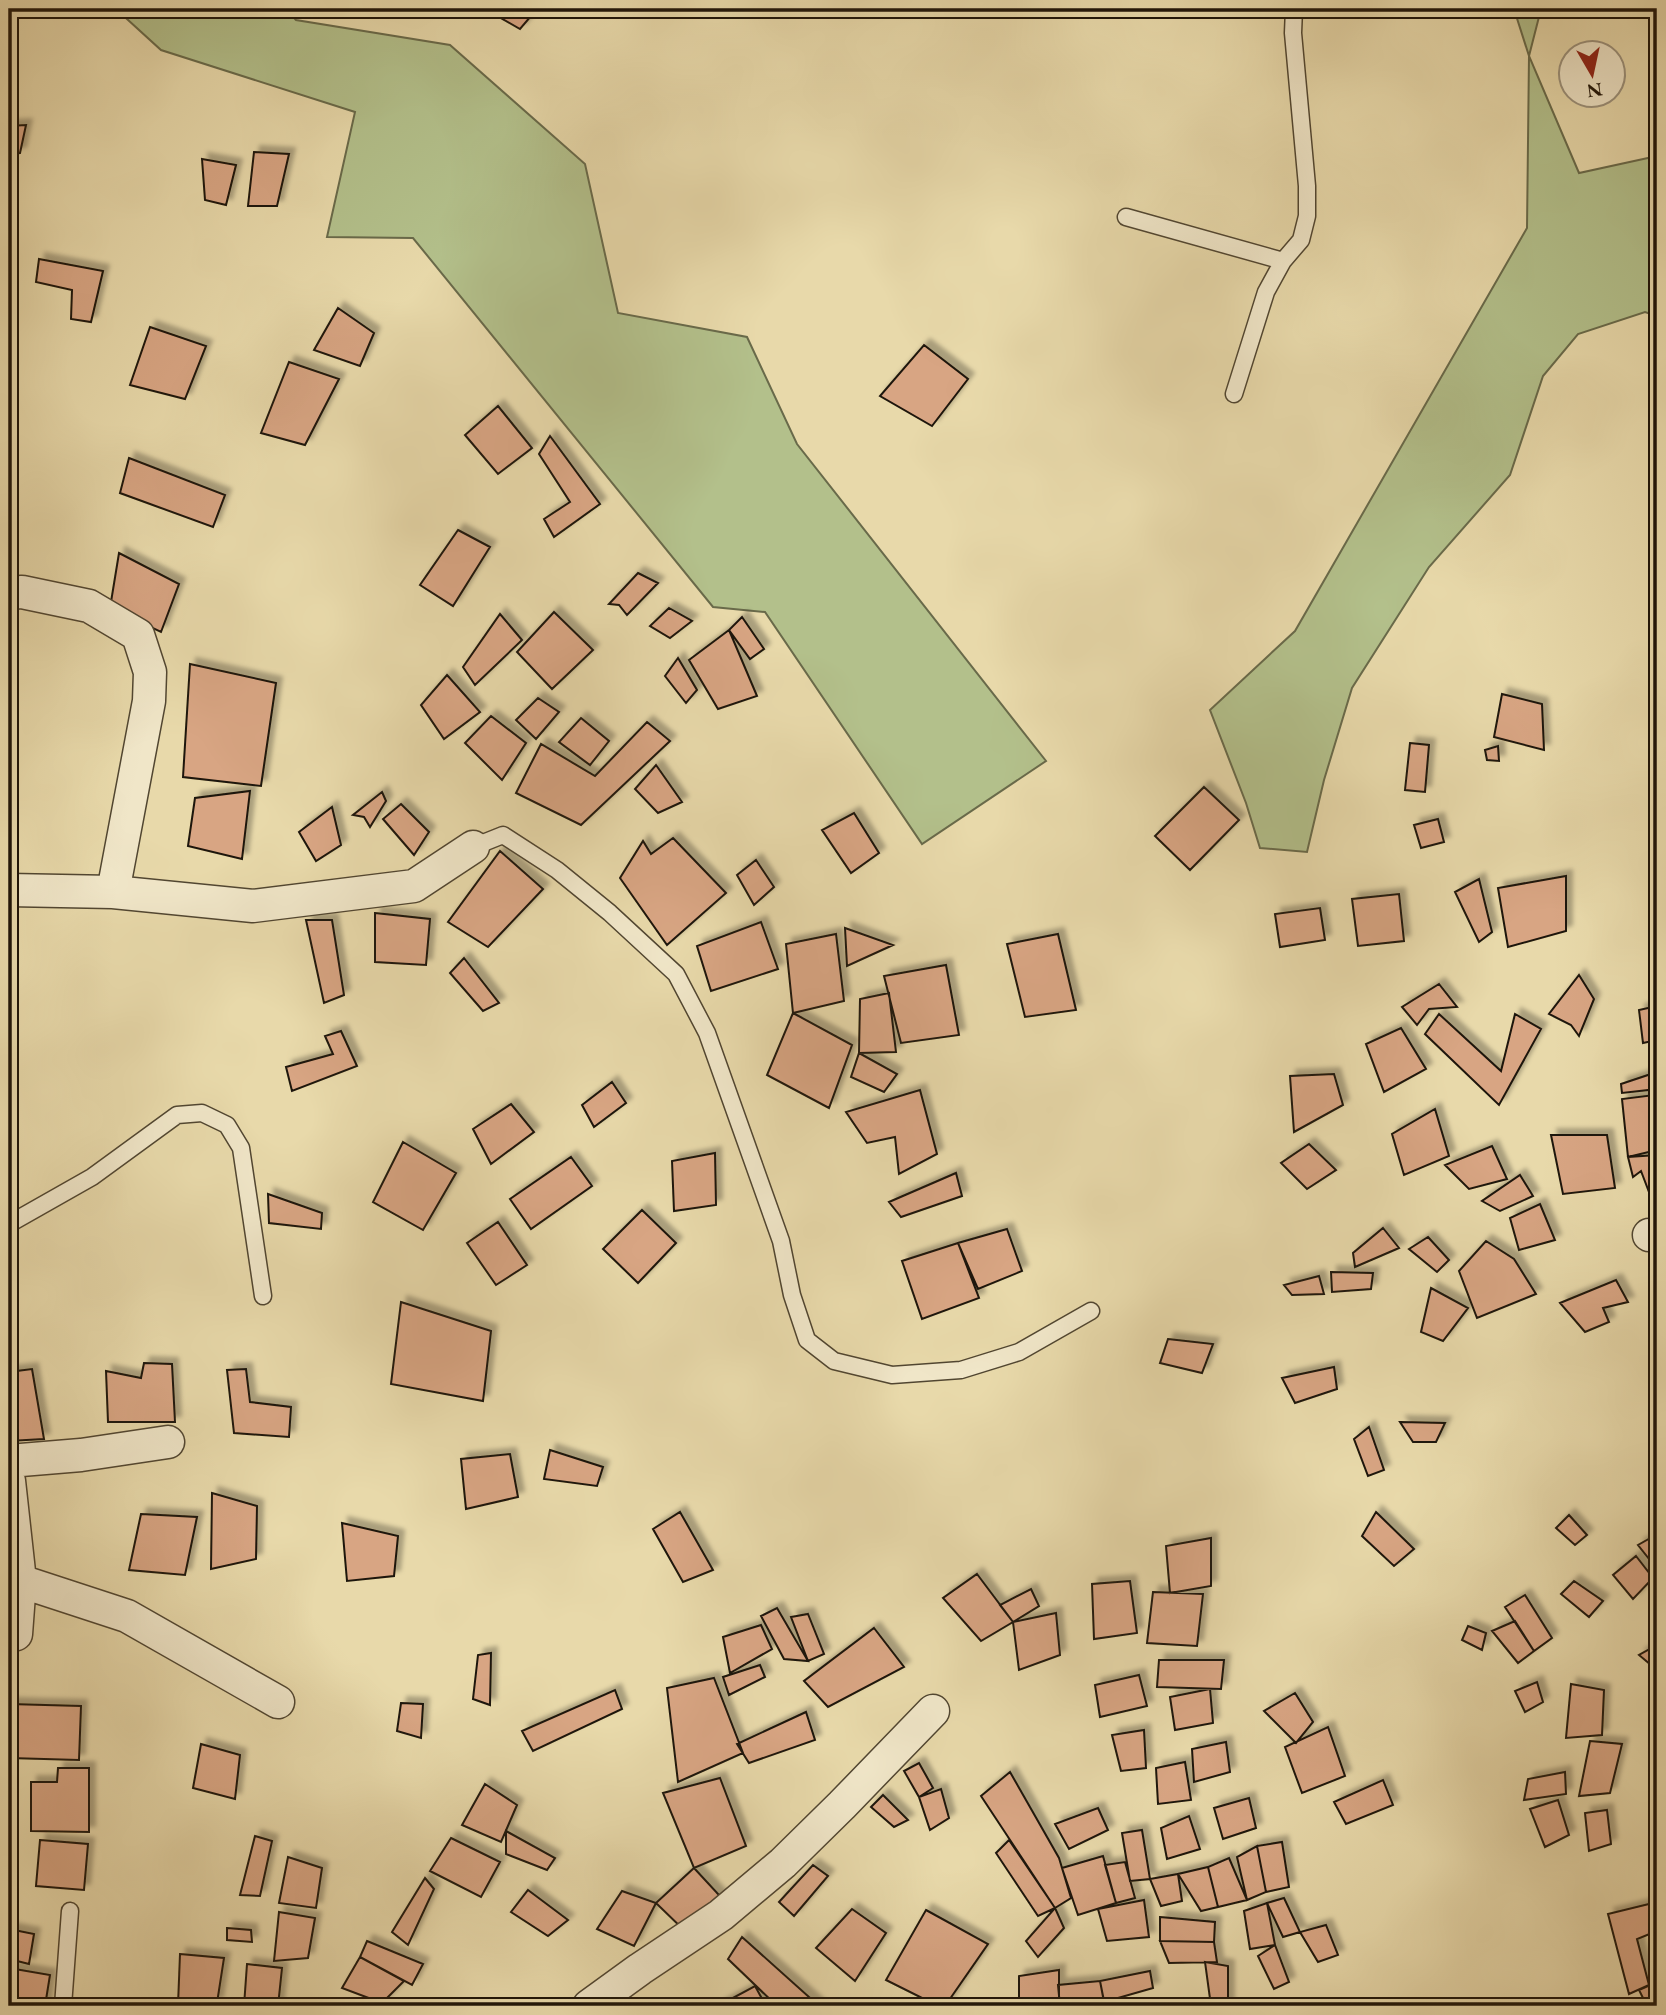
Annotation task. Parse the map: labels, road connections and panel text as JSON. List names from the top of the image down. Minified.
{"north":"bottom"}
